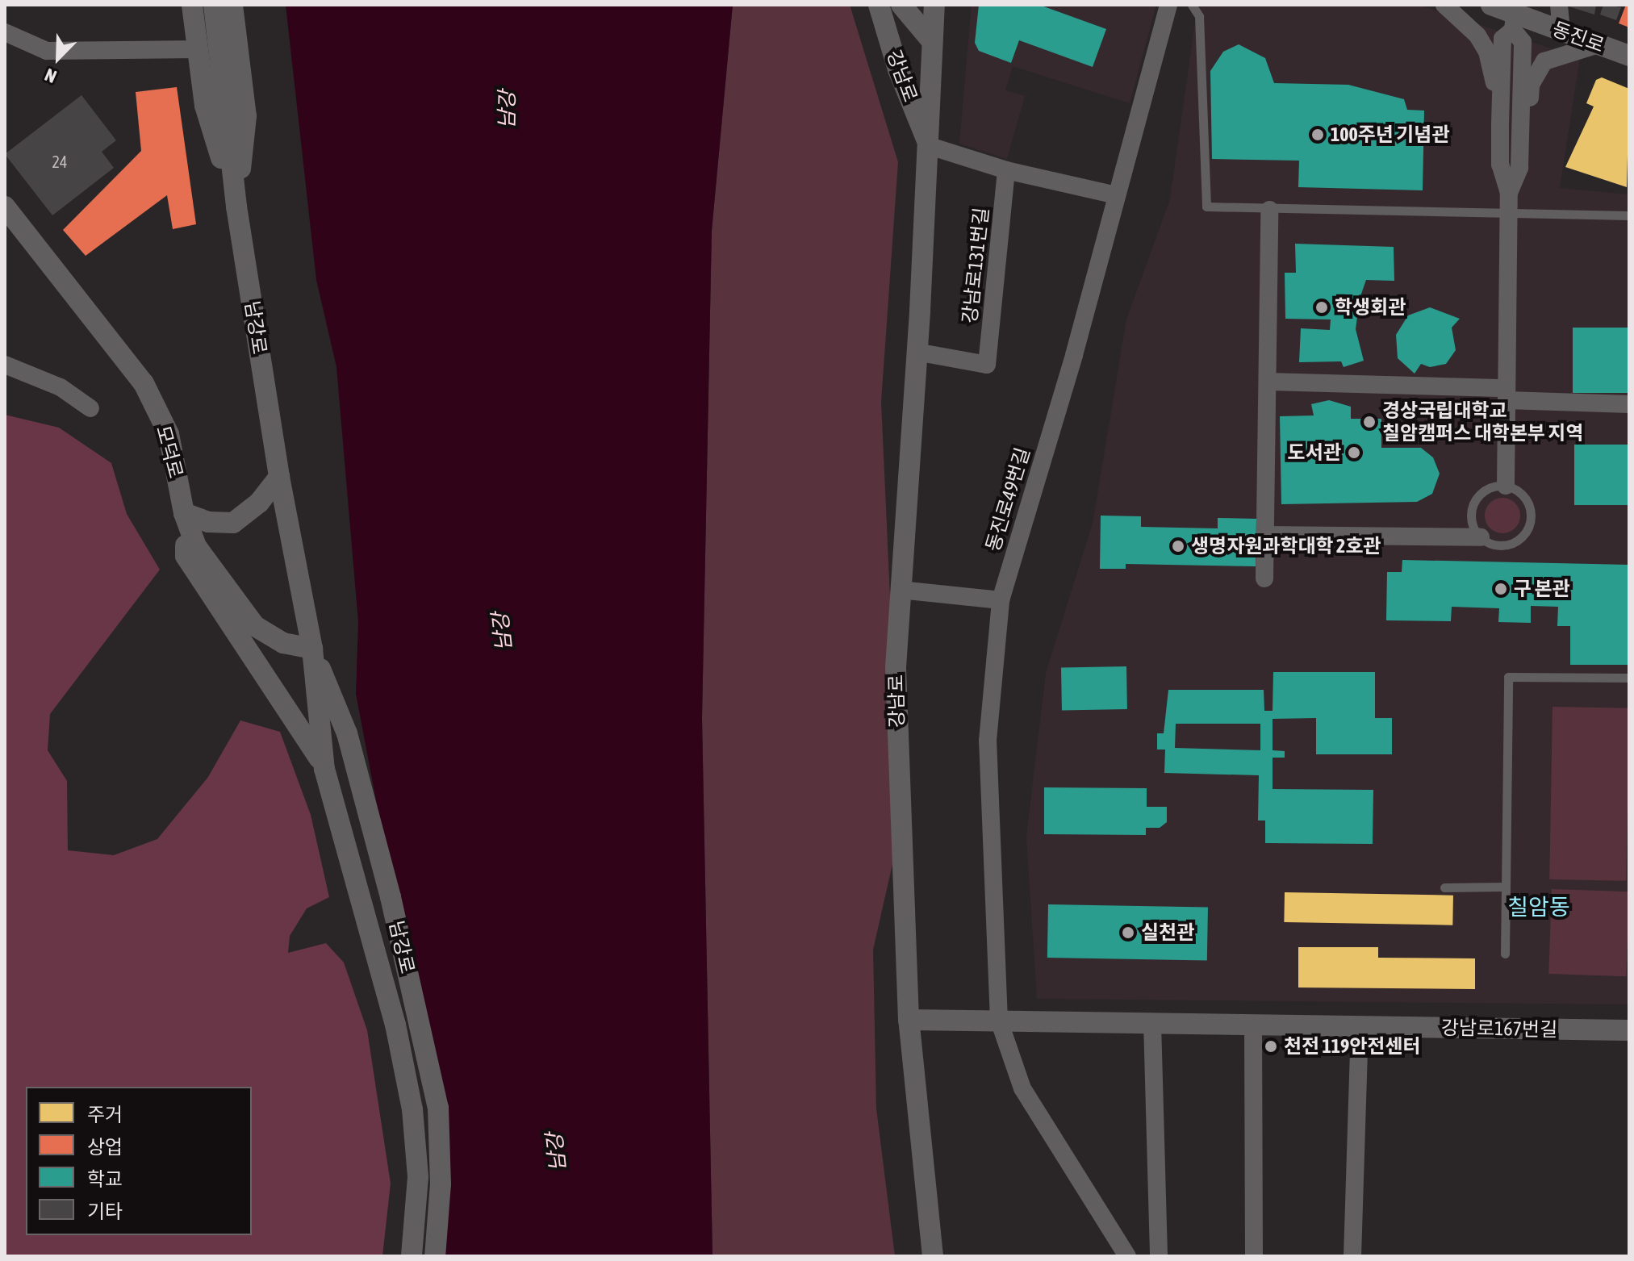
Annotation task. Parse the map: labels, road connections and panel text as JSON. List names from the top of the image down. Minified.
{"streets":{"street":["동진로","강남로","강남로131번길","남강로","모덕로","동진로49번길","강남로167번길"]},"crossings":[["강남로","강남로131번길"],["강남로","강남로167번길"],["남강로","모덕로"],["동진로49번길","강남로167번길"]],"districts":["칠암동"],"water":["남강"],"places":["100주년 기념관","학생회관","경상국립대학교 칠암캠퍼스 대학본부 지역","도서관","생명자원과학대학 2호관","구 본관","실천관","천전 119안전센터"],"house_numbers":["24"],"legend":["주거","상업","학교","기타"],"north":"bottom left"}
